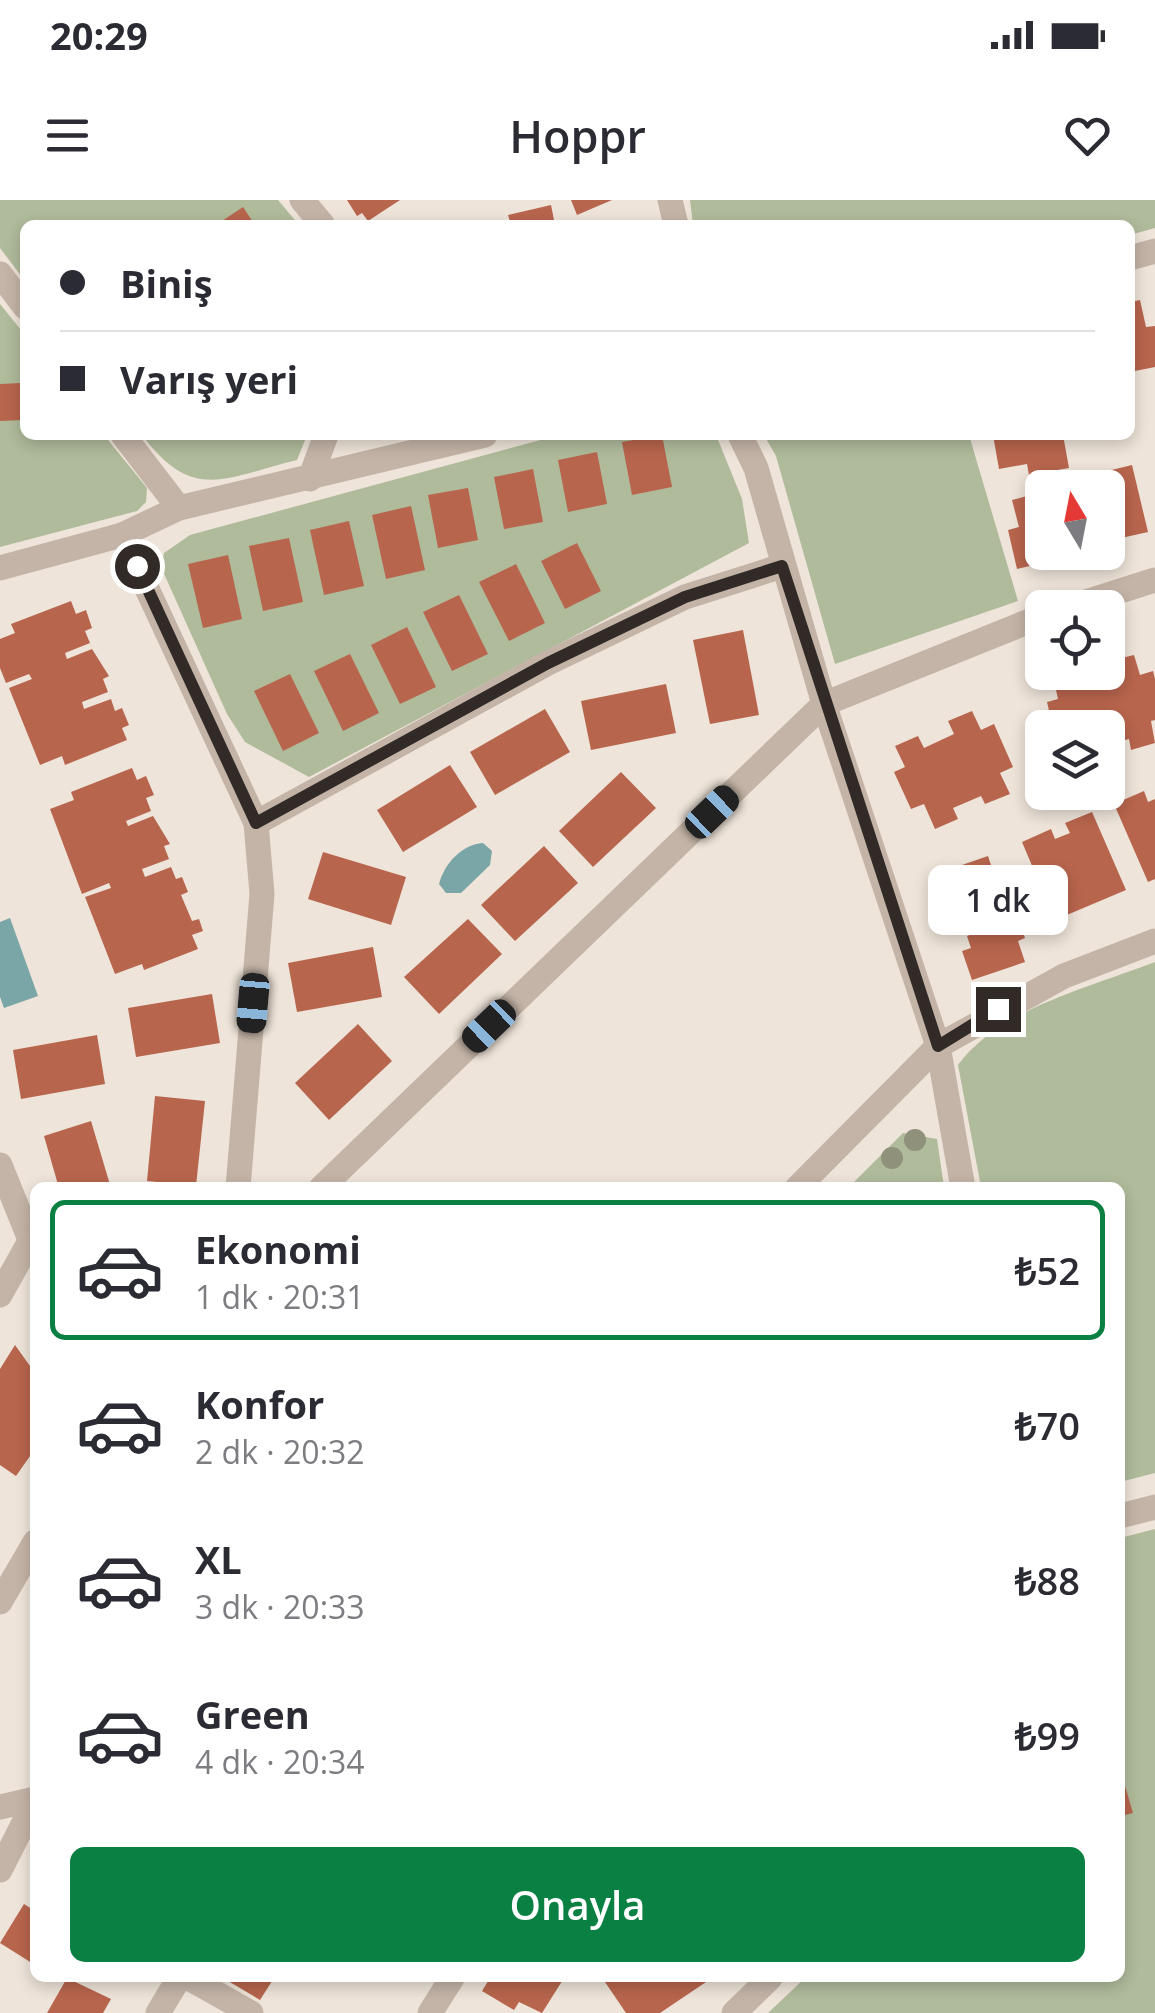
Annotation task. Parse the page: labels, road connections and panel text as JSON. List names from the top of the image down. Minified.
{"north":"top","page":{"status":"20:29","header":"Hoppr","banner":["Biniş","Varış yeri"],"bubble":"1 dk","list":[{"name":"Ekonomi","note":"1 dk · 20:31","value":"₺52"},{"name":"Konfor","note":"2 dk · 20:32","value":"₺70"},{"name":"XL","note":"3 dk · 20:33","value":"₺88"},{"name":"Green","note":"4 dk · 20:34","value":"₺99"}],"buttons":"Onayla"}}
